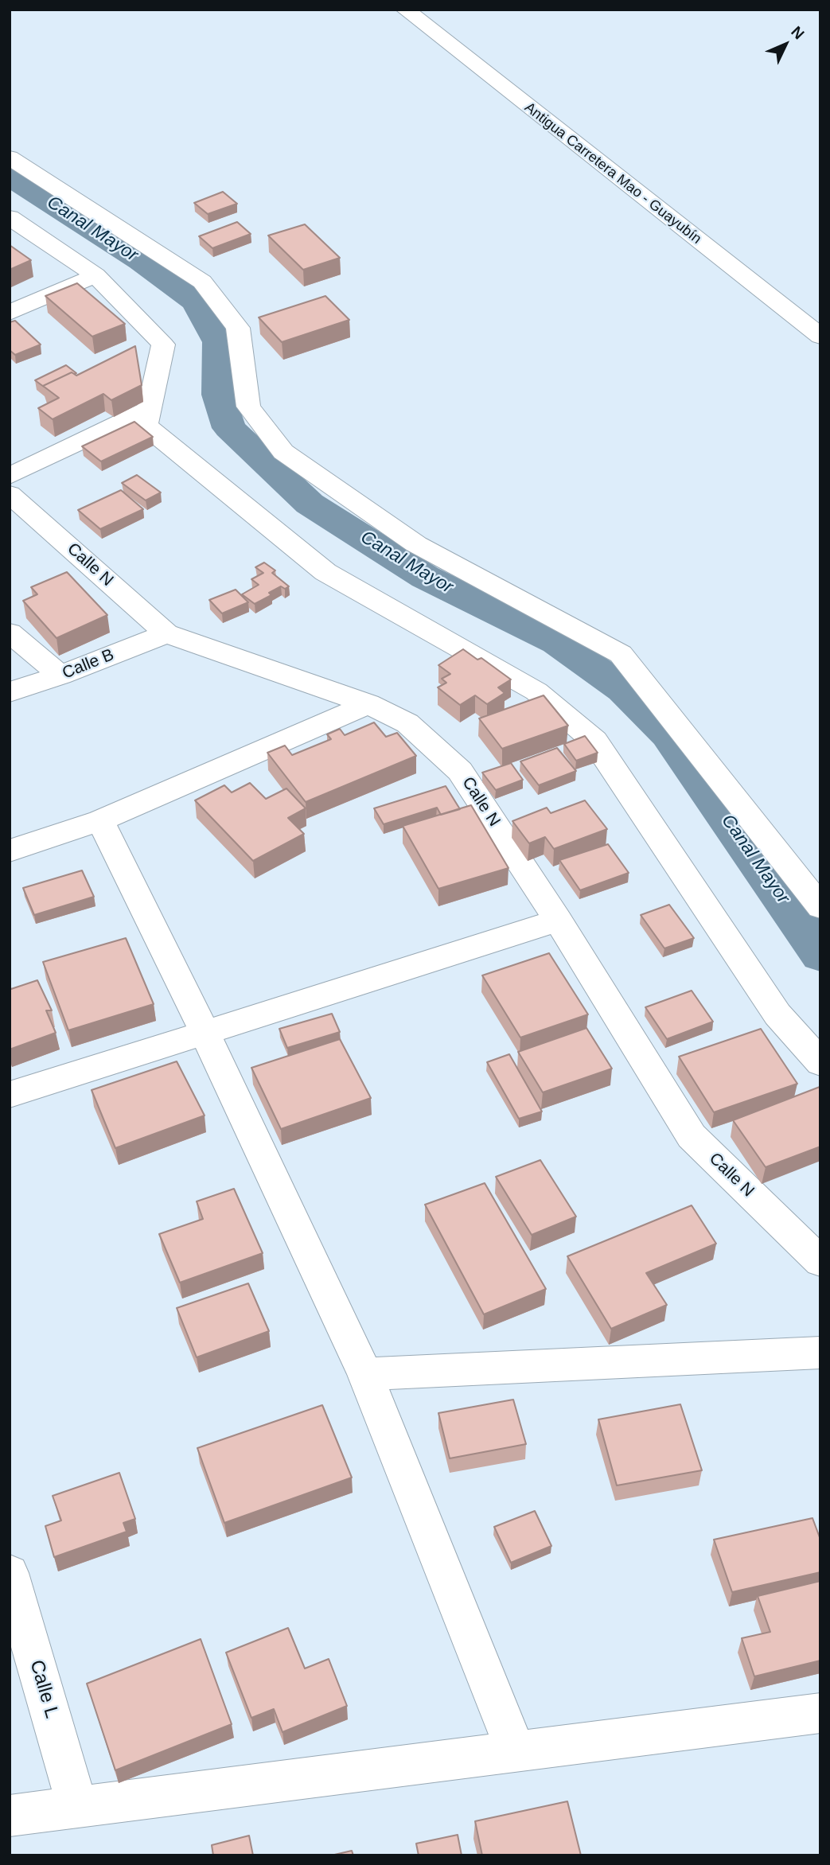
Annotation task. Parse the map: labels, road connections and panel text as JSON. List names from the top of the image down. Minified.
{"streets":{"street":["Antigua Carretera Mao - Guayubín","Calle N","Calle B","Calle L"]},"crossings":[["Calle N","Calle B"]],"water":["Canal Mayor"],"north":"top right"}
